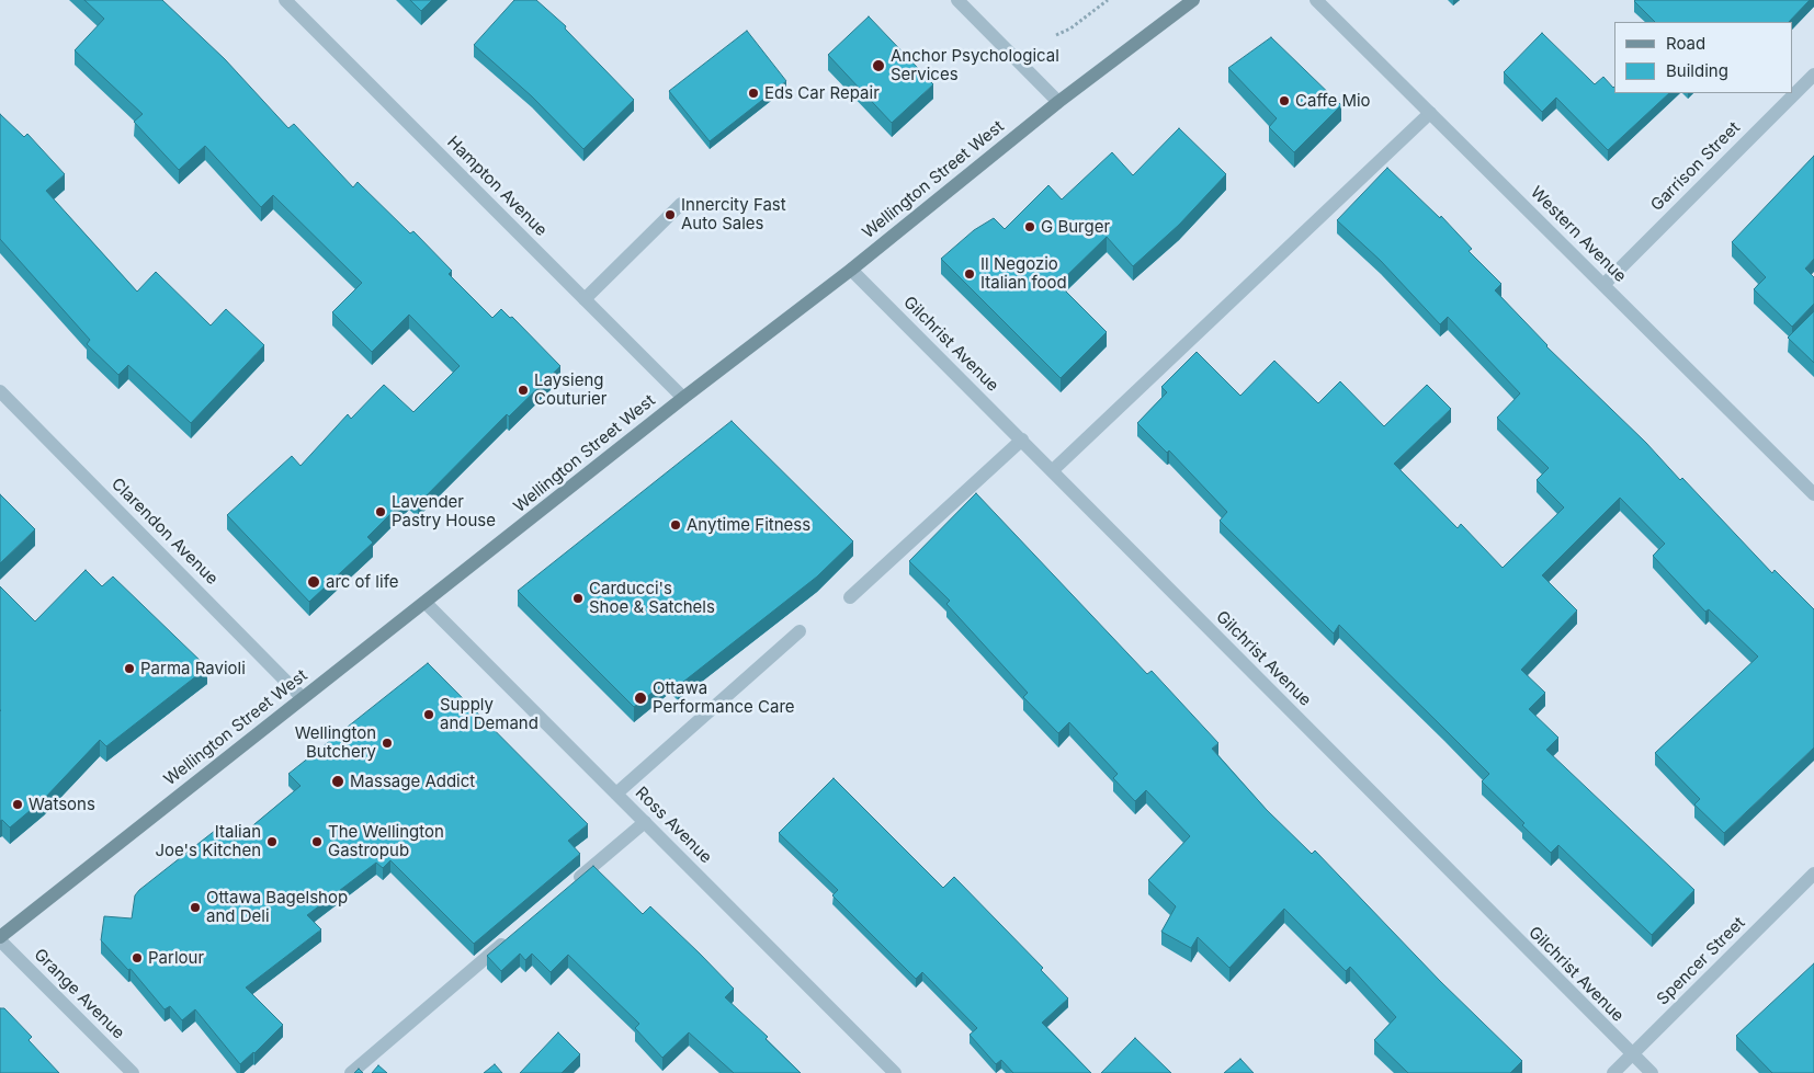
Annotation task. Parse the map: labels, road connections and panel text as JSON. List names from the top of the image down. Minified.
{"streets":{"main road":["Wellington Street West"],"street":["Garrison Street","Hampton Avenue","Western Avenue","Gilchrist Avenue","Clarendon Avenue","Ross Avenue","Spencer Street","Grange Avenue"]},"crossings":[["Garrison Street","Western Avenue"],["Wellington Street West","Hampton Avenue"],["Wellington Street West","Gilchrist Avenue"],["Wellington Street West","Clarendon Avenue"],["Wellington Street West","Ross Avenue"],["Wellington Street West","Grange Avenue"],["Gilchrist Avenue","Spencer Street"]],"places":["Anchor Psychological Services","Eds Car Repair","Caffe Mio","Innercity Fast Auto Sales","G Burger","Il Negozio Italian food","Laysieng Couturier","Lavender Pastry House","Anytime Fitness","arc of life","Carducci's Shoe & Satchels","Parma Ravioli","Ottawa Performance Care","Supply and Demand","Wellington Butchery","Massage Addict","Watsons","Italian Joe's Kitchen","The Wellington Gastropub","Ottawa Bagelshop and Deli","Parlour"],"legend":["Road","Building"]}
